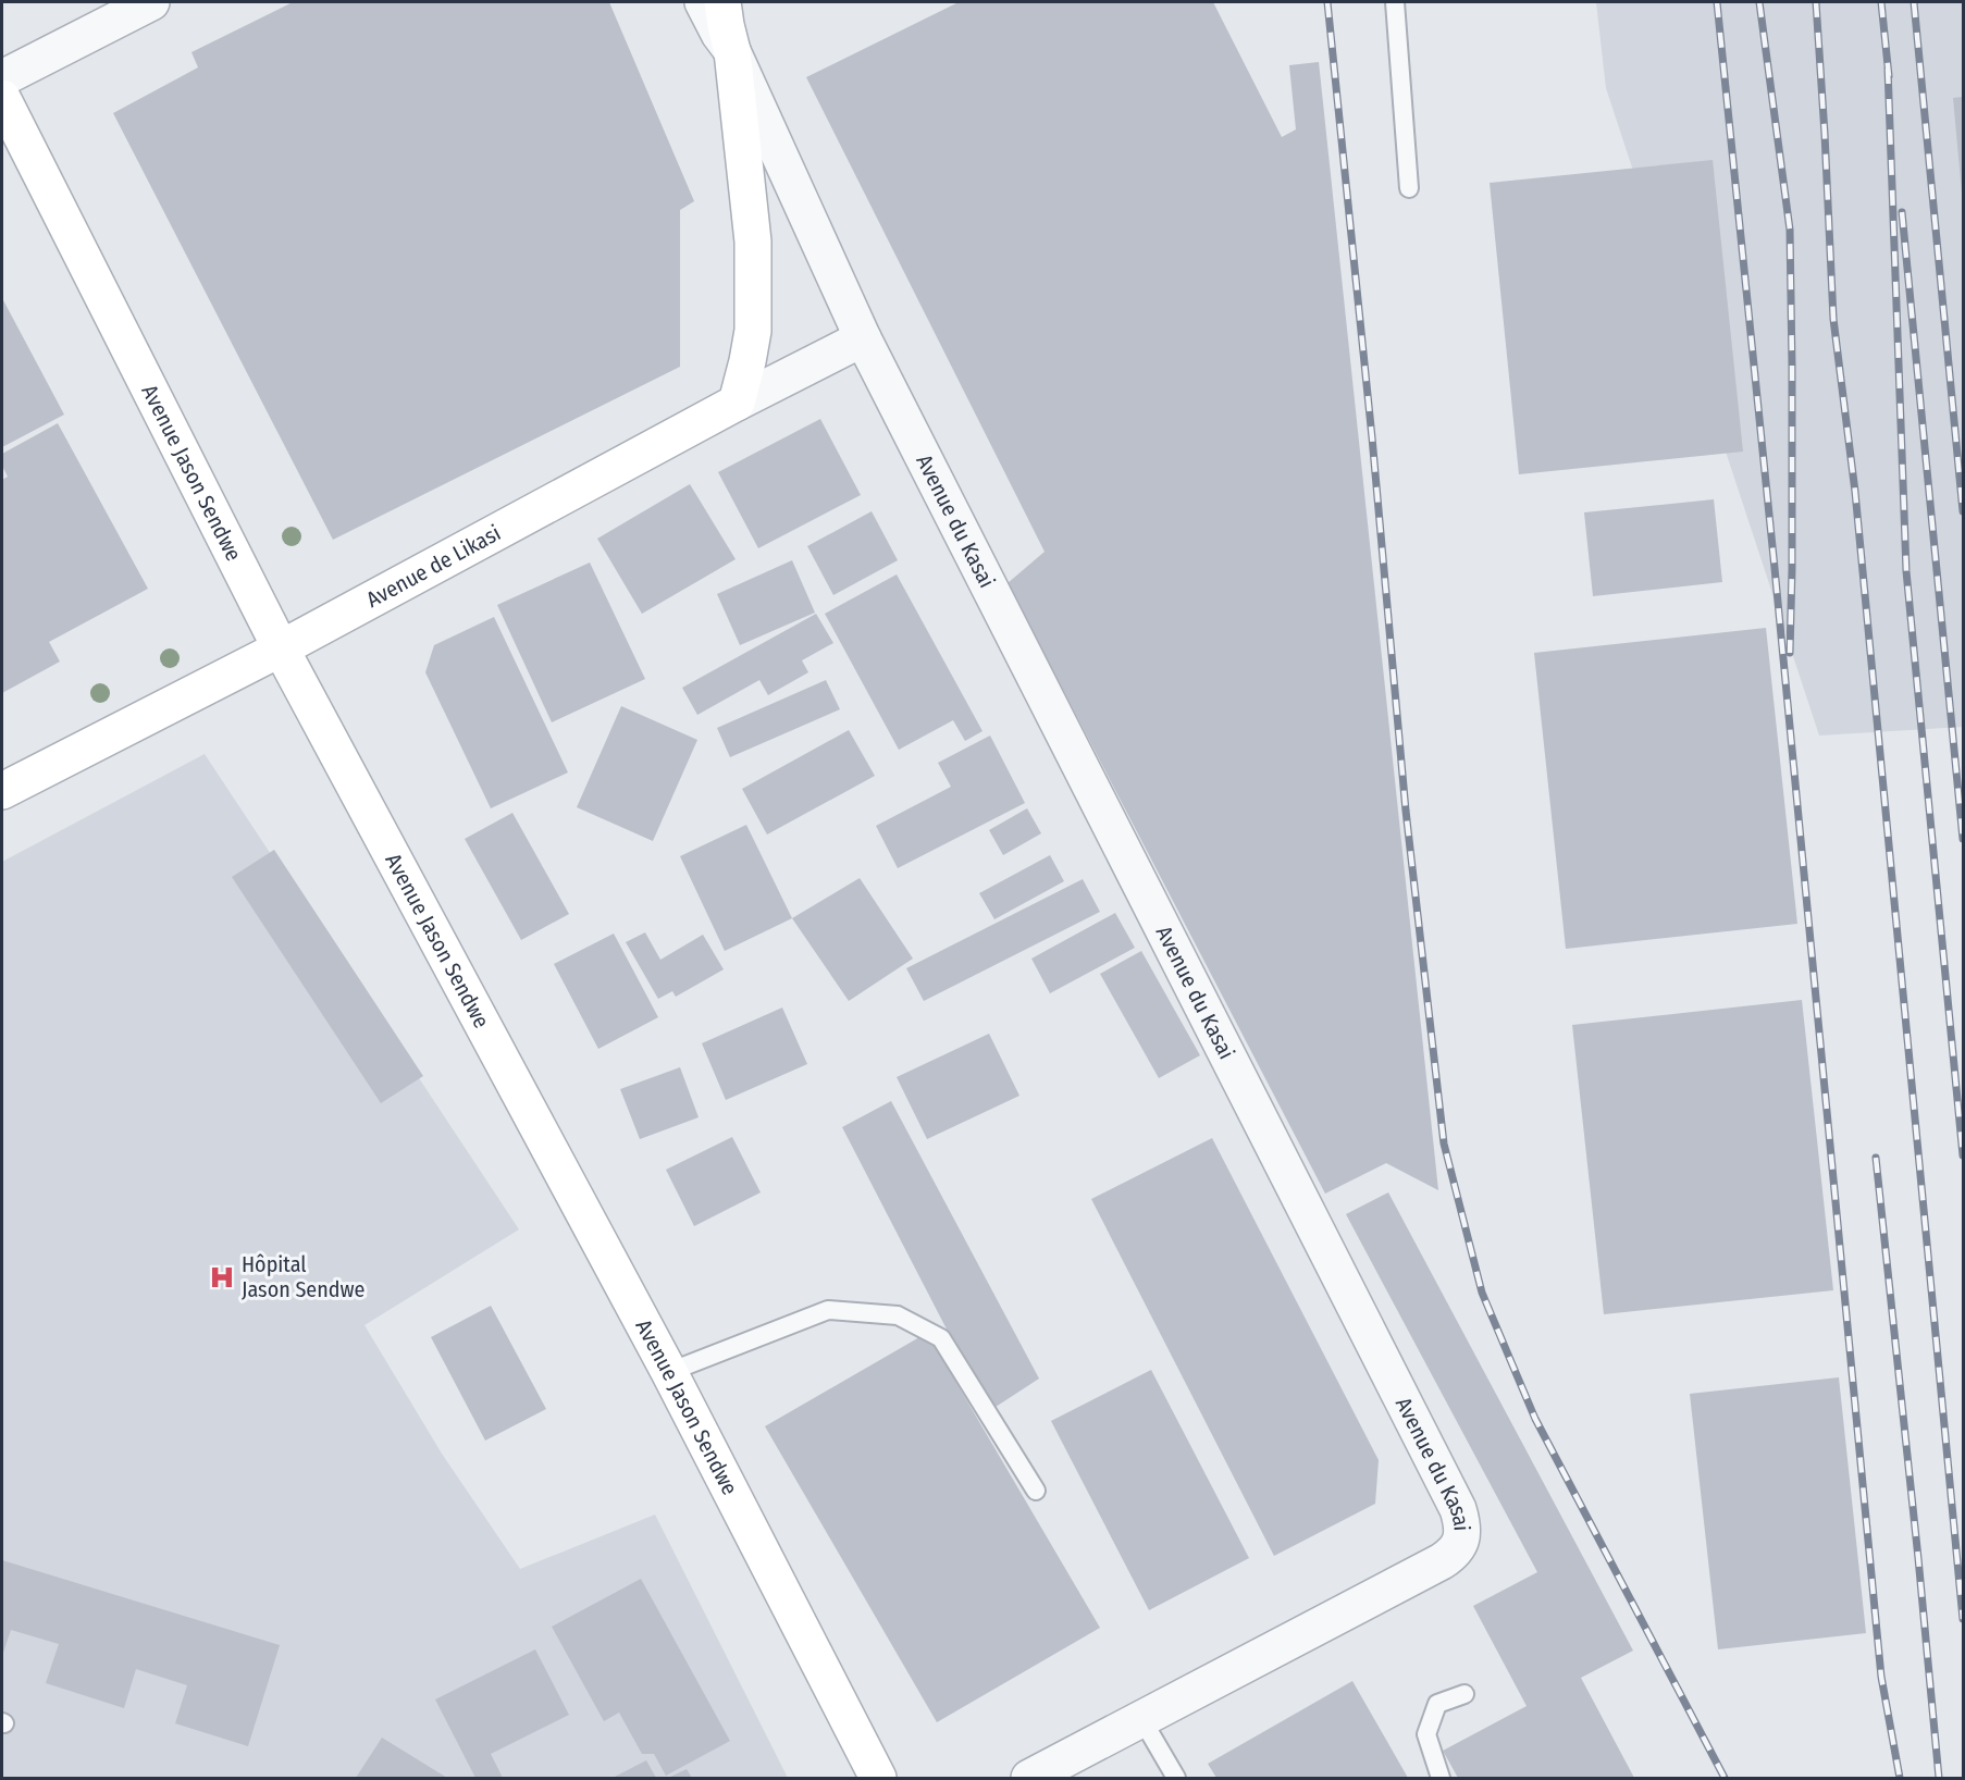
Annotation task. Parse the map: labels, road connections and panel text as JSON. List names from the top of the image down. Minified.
{"streets":{"main road":["Avenue Jason Sendwe","Avenue de Likasi"],"street":["Avenue du Kasai"]},"crossings":[["Avenue Jason Sendwe","Avenue de Likasi"],["Avenue du Kasai","Avenue de Likasi"]],"places":{"hospital":["Hôpital Jason Sendwe"]}}
